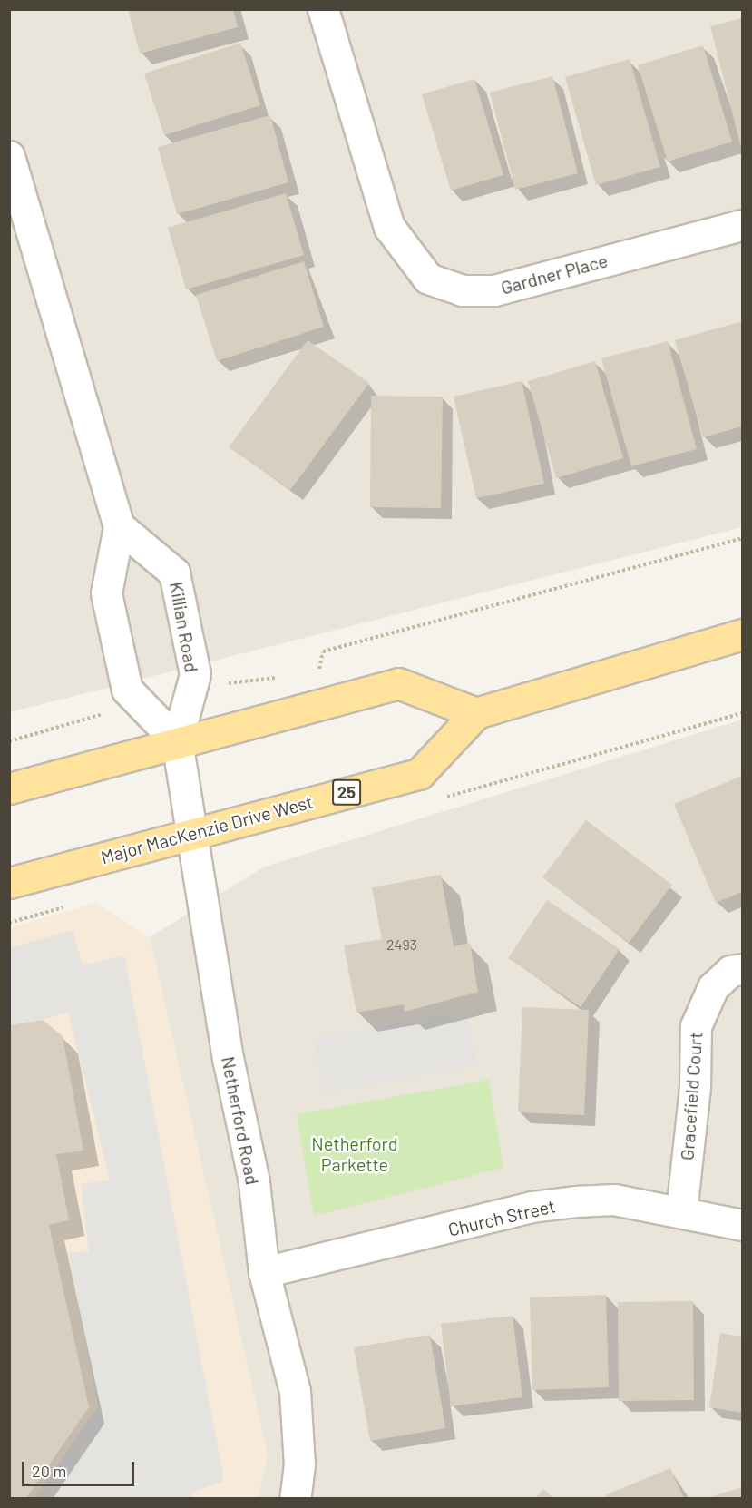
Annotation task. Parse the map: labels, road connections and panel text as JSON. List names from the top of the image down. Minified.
{"streets":{"main road":["25","Major MacKenzie Drive West"],"street":["Gardner Place","Killian Road","Gracefield Court","Netherford Road","Church Street"]},"crossings":[["Killian Road","Netherford Road"],["Major MacKenzie Drive West","Netherford Road"],["Gracefield Court","Church Street"],["Netherford Road","Church Street"]],"parks":["Netherford Parkette"],"house_numbers":["2493"],"scale_bar":"20 m"}
